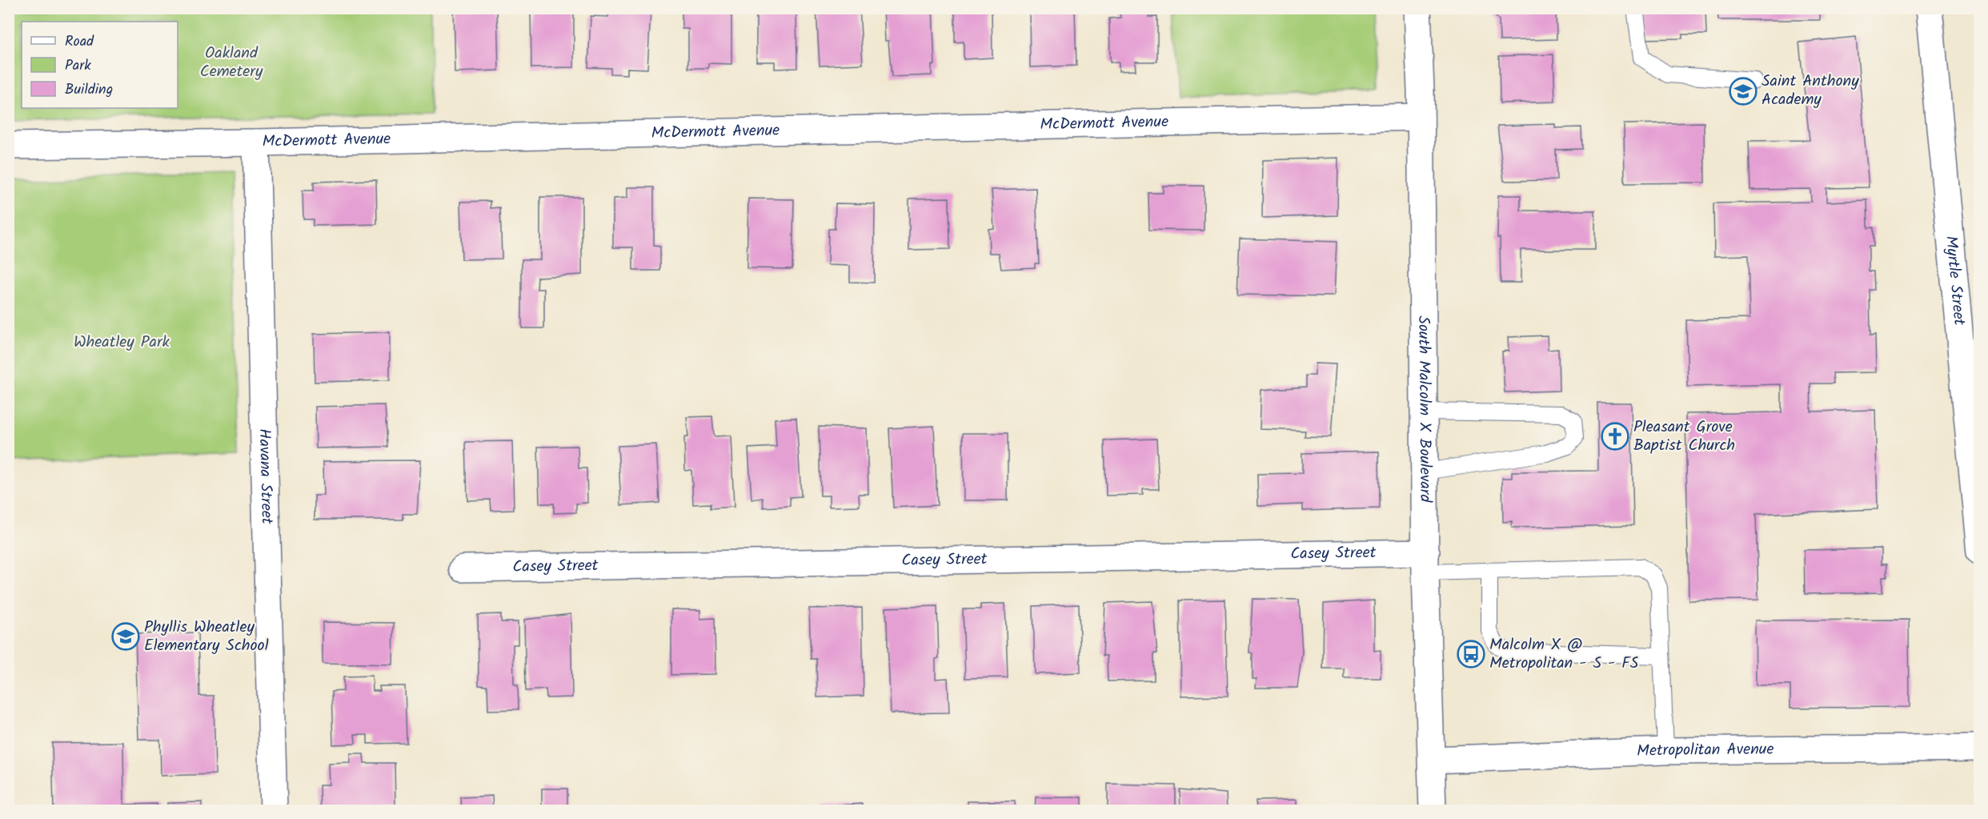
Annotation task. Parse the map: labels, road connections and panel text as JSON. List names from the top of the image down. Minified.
{"streets":{"street":["McDermott Avenue","Myrtle Street","South Malcolm X Boulevard","Havana Street","Casey Street","Metropolitan Avenue"]},"crossings":[["McDermott Avenue","South Malcolm X Boulevard"],["McDermott Avenue","Havana Street"],["South Malcolm X Boulevard","Casey Street"],["South Malcolm X Boulevard","Metropolitan Avenue"]],"parks":["Oakland Cemetery","Wheatley Park"],"places":{"school or university":["Saint Anthony Academy","Phyllis Wheatley Elementary School"],"church":["Pleasant Grove Baptist Church"],"bus stop":["Malcolm X @ Metropolitan - S - FS"]},"legend":["Road","Park","Building"]}
